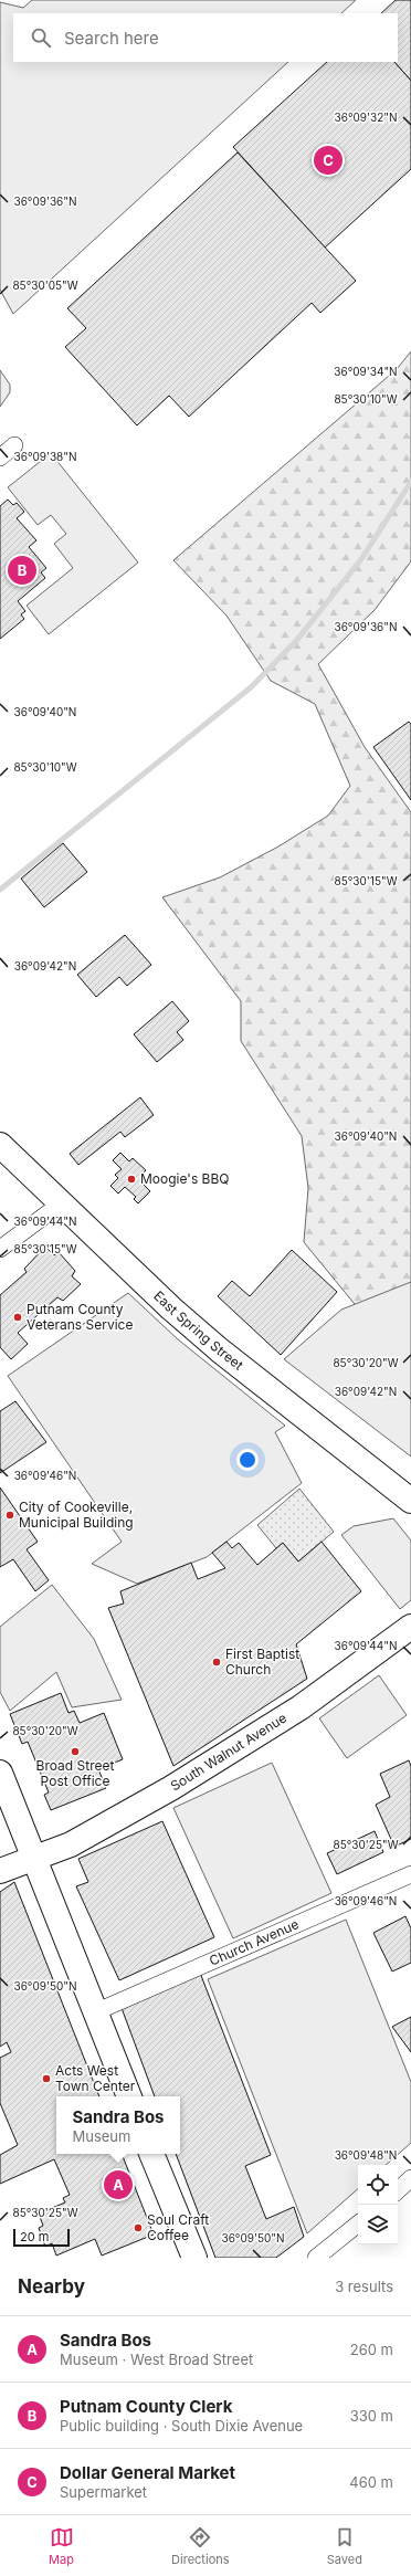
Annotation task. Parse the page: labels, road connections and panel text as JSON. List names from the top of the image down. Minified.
{"streets":{"street":["East Spring Street","South Walnut Avenue","Church Avenue"]},"places":["Moogie's BBQ","Putnam County Veterans Service","City of Cookeville, Municipal Building","First Baptist Church","Broad Street Post Office","Acts West Town Center","Soul Craft Coffee"],"scale_bar":"20 m","page":{"search":"Search here","pins":["C","B","A"],"popup":["Sandra Bos","Museum"],"scale":"20 m","heading":["Nearby","3 results"],"list":[{"mark":"A","name":"Sandra Bos","note":"Museum · West Broad Street","value":"260 m"},{"mark":"B","name":"Putnam County Clerk","note":"Public building · South Dixie Avenue","value":"330 m"},{"mark":"C","name":"Dollar General Market","note":"Supermarket","value":"460 m"}],"nav":["Map","Directions","Saved"]},"coordinates":["36°09'32\"N","36°09'36\"N","85°30'05\"W","36°09'34\"N","85°30'10\"W","36°09'38\"N","36°09'40\"N","85°30'15\"W","36°09'42\"N","36°09'44\"N","85°30'20\"W","36°09'46\"N","85°30'25\"W","36°09'50\"N","36°09'48\"N"]}
